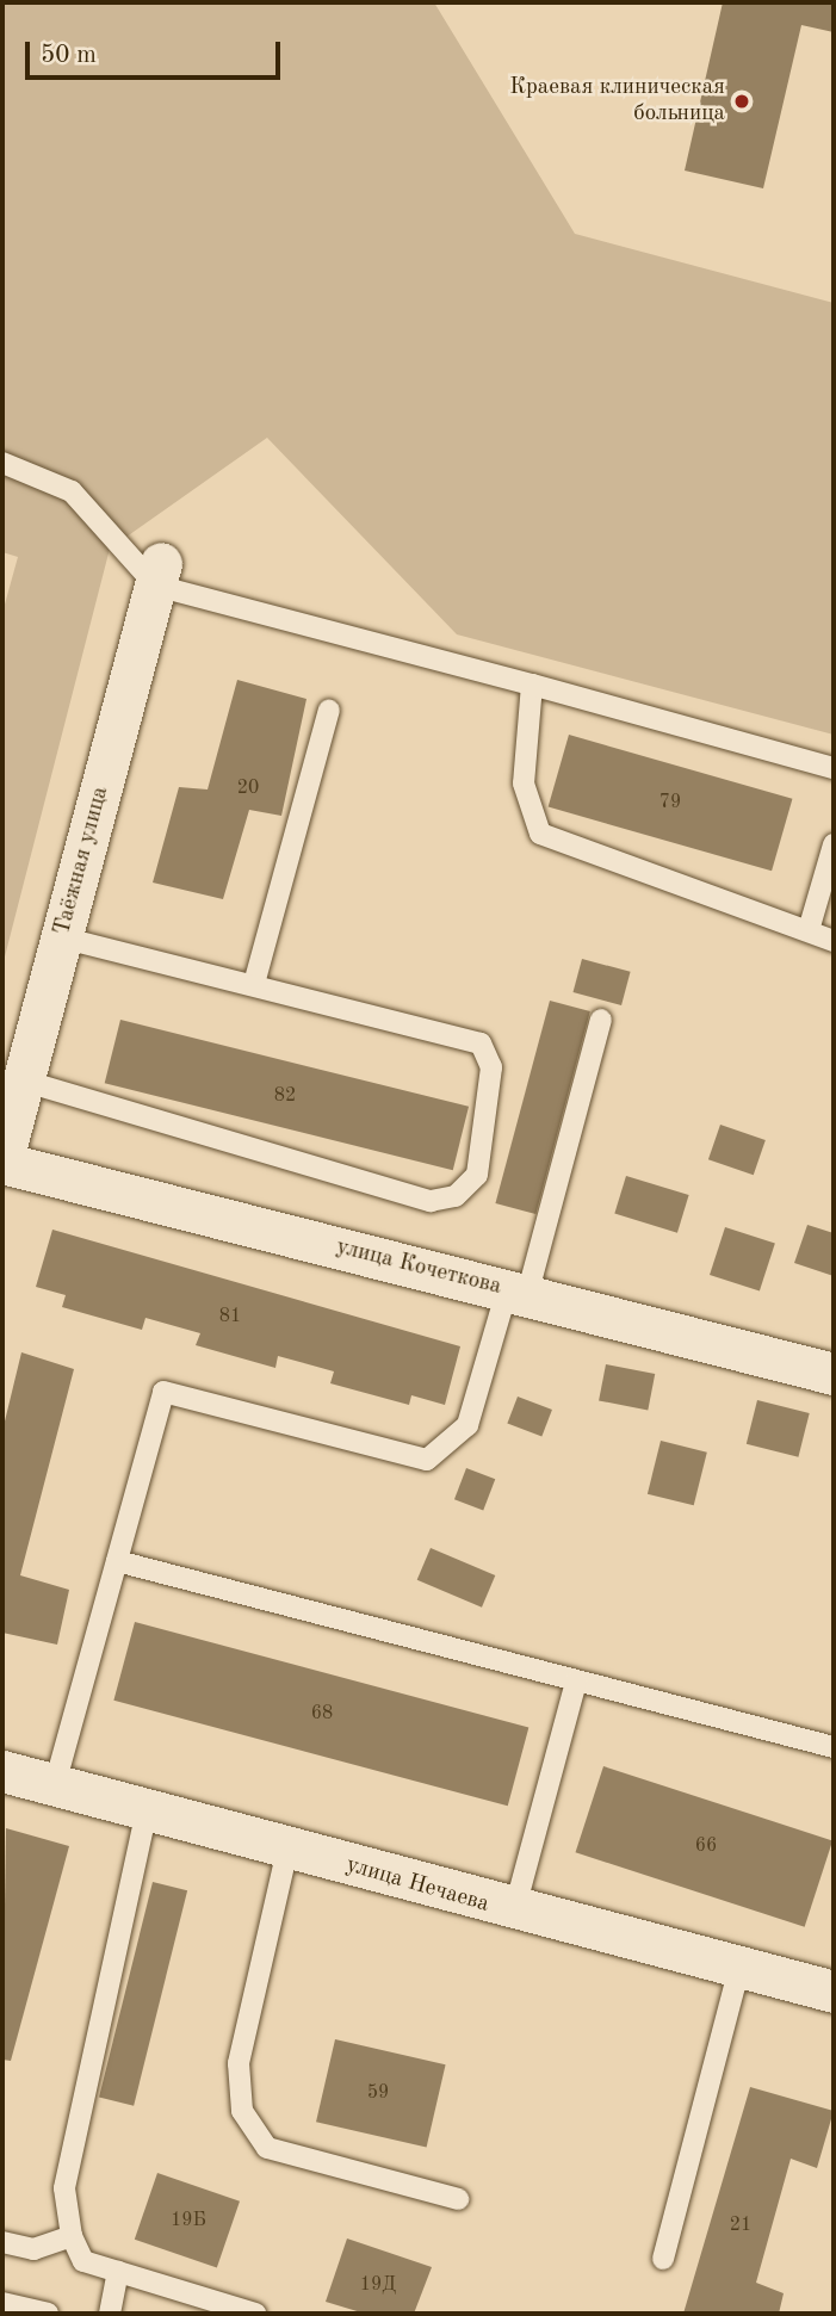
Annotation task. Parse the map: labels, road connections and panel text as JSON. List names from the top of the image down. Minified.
{"streets":{"street":["Таёжная улица","улица Кочеткова","улица Нечаева"]},"crossings":[["Таёжная улица","улица Кочеткова"]],"places":["Краевая клиническая больница"],"house_numbers":["20","79","82","81","68","66","59","19Б","21","19Д"],"scale_bar":"50 m"}
